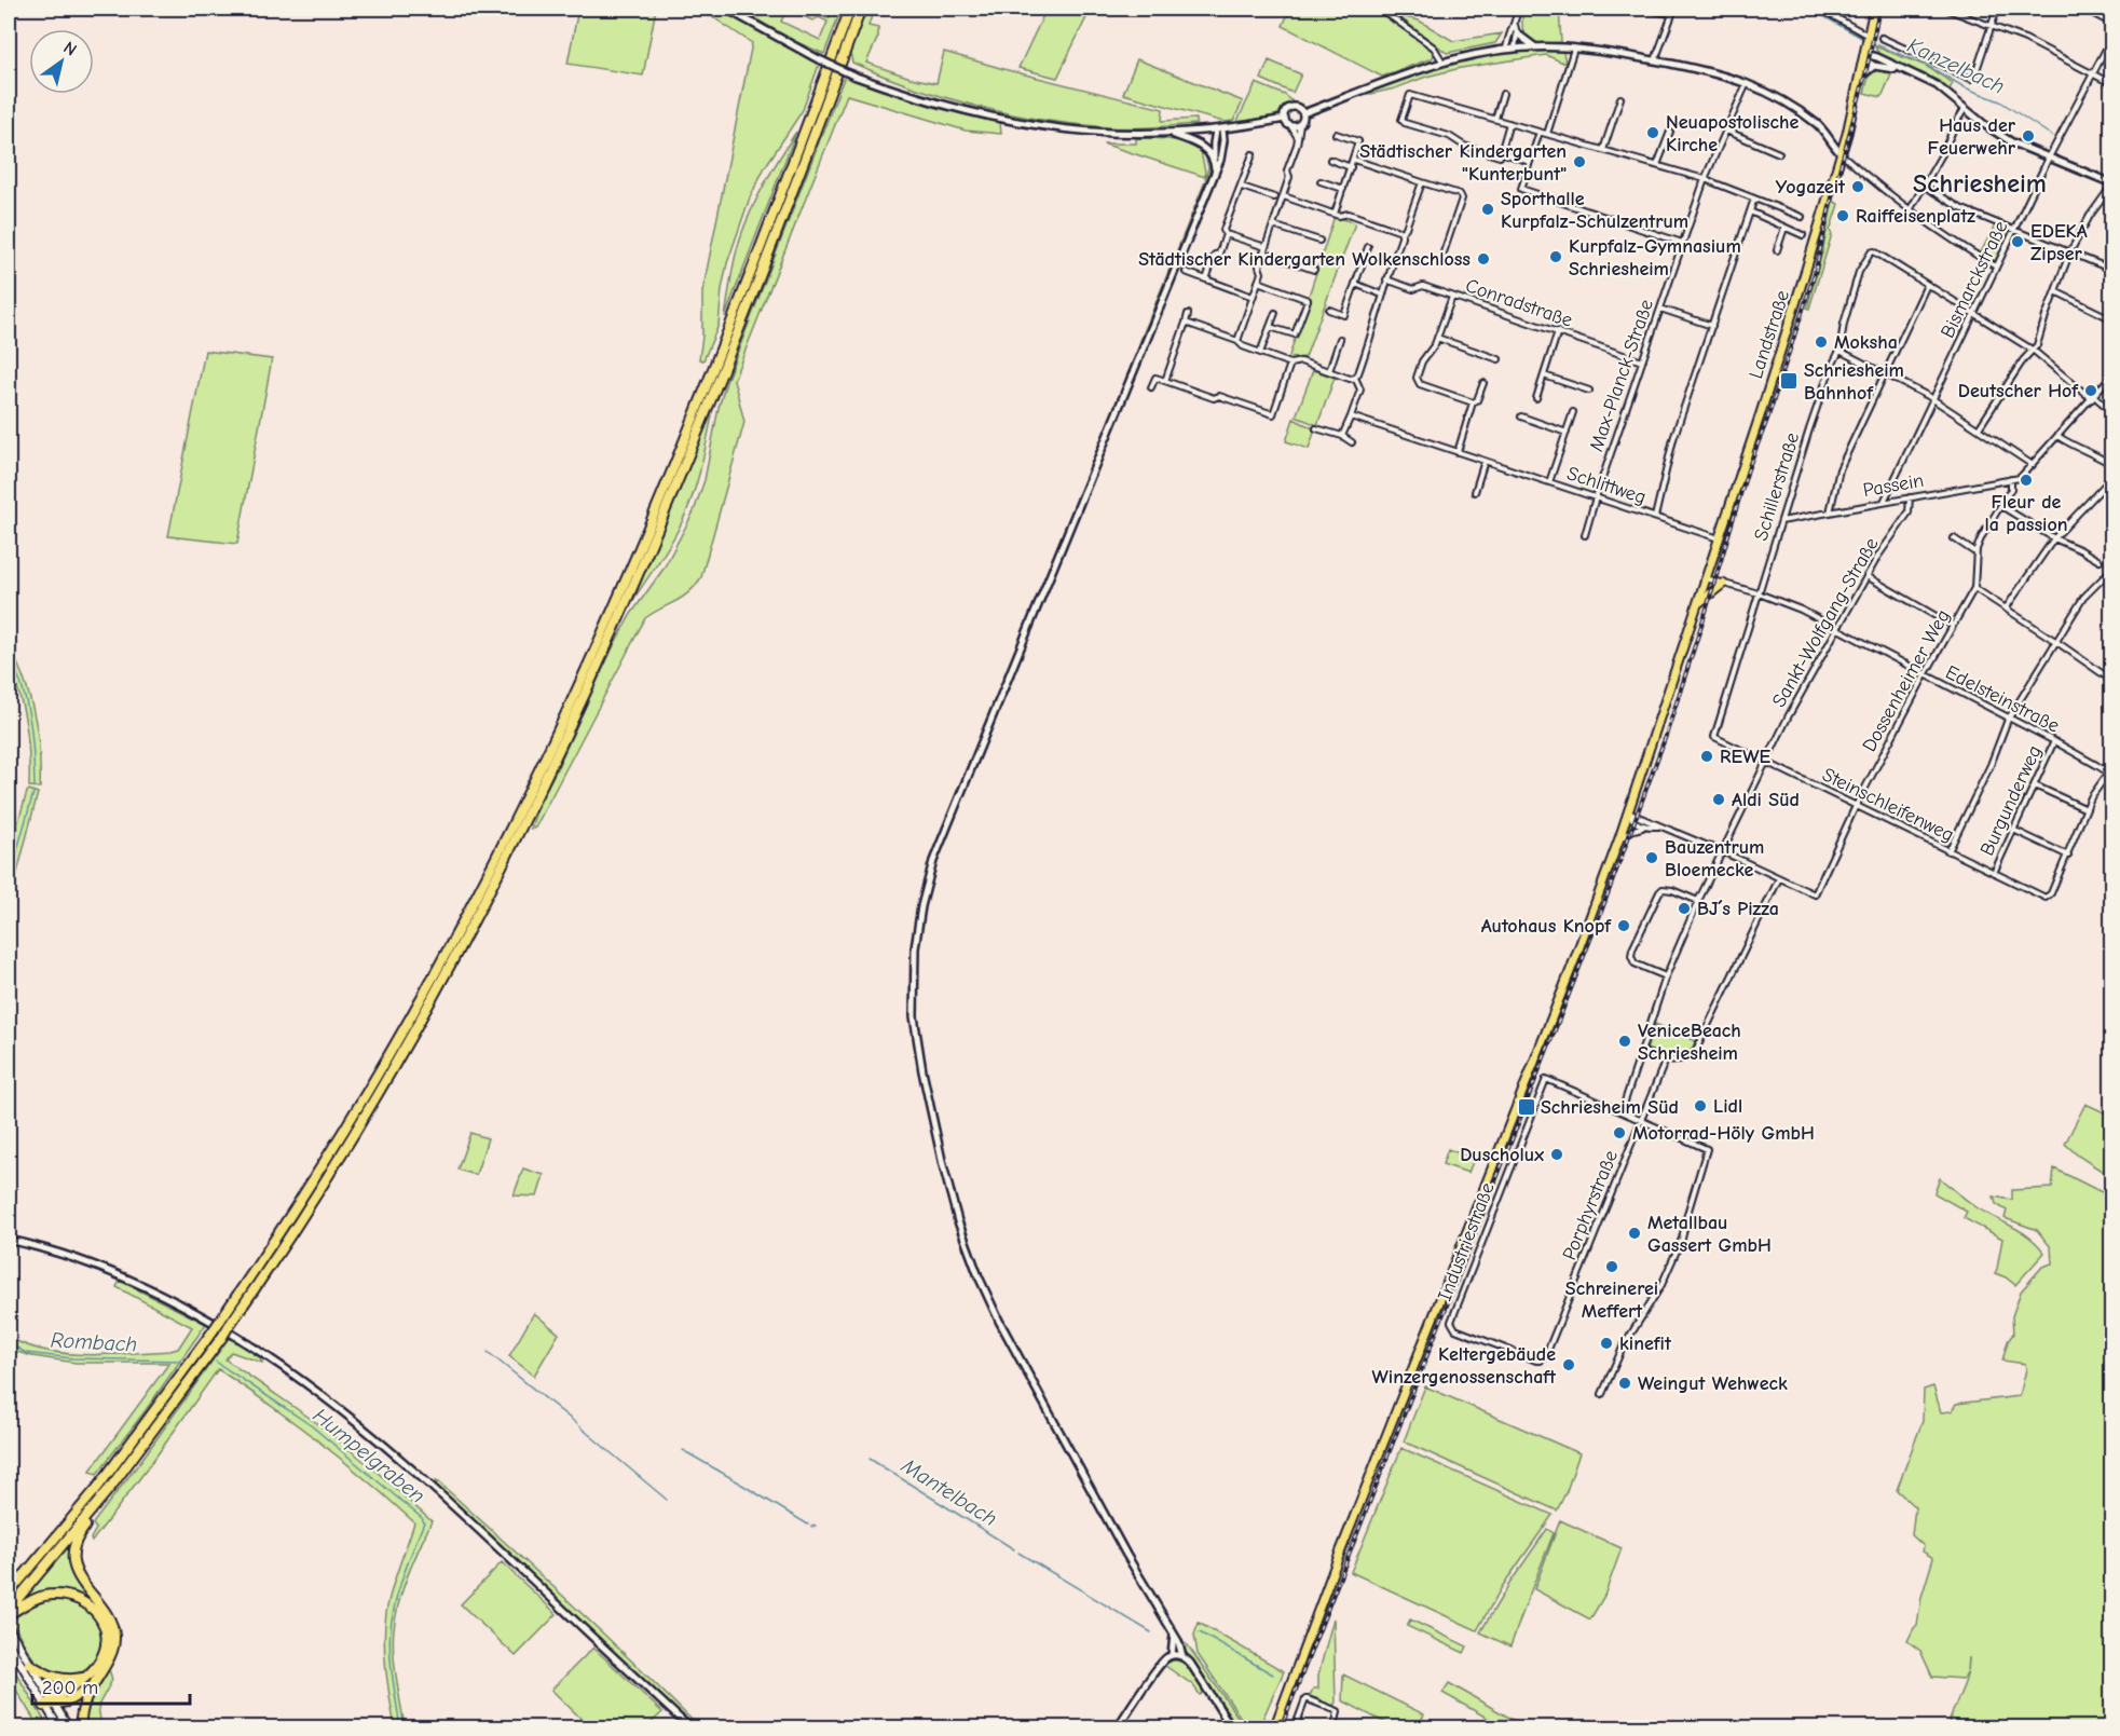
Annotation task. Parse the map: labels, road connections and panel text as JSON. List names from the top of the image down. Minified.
{"streets":{"main road":["Landstraße"],"street":["Bismarckstraße","Conradstraße","Max-Planck-Straße","Schlittweg","Passein","Schillerstraße","Sankt-Wolfgang-Straße","Dossenheimer Weg","Edelsteinstraße","Burgunderweg","Steinschleifenweg","Porphyrstraße","Industriestraße"]},"crossings":[["Bismarckstraße","Passein"],["Conradstraße","Max-Planck-Straße"],["Landstraße","Schlittweg"],["Landstraße","Edelsteinstraße"],["Max-Planck-Straße","Schlittweg"],["Passein","Schillerstraße"],["Passein","Sankt-Wolfgang-Straße"],["Passein","Dossenheimer Weg"],["Schillerstraße","Edelsteinstraße"],["Schillerstraße","Steinschleifenweg"],["Sankt-Wolfgang-Straße","Edelsteinstraße"],["Sankt-Wolfgang-Straße","Steinschleifenweg"],["Sankt-Wolfgang-Straße","Industriestraße"],["Dossenheimer Weg","Edelsteinstraße"],["Dossenheimer Weg","Steinschleifenweg"],["Edelsteinstraße","Burgunderweg"],["Burgunderweg","Steinschleifenweg"],["Porphyrstraße","Industriestraße"]],"districts":["Schriesheim"],"water":["Kanzelbach","Rombach","Humpelgraben","Mantelbach"],"places":{"other":["Neuapostolische Kirche","Haus der Feuerwehr","Städtischer Kindergarten \"Kunterbunt\"","Yogazeit","Sporthalle Kurpfalz-Schulzentrum","Raiffeisenplatz","EDEKA Zipser","Kurpfalz-Gymnasium Schriesheim","Städtischer Kindergarten Wolkenschloss","Moksha","Deutscher Hof","Fleur de la passion","REWE","Aldi Süd","Bauzentrum Bloemecke","BJ´s Pizza","Autohaus Knopf","VeniceBeach Schriesheim","Lidl","Motorrad-Höly GmbH","Duscholux","Metallbau Gassert GmbH","Schreinerei Meffert","kinefit","Keltergebäude Winzergenossenschaft","Weingut Wehweck"],"transit":["Schriesheim Bahnhof","Schriesheim Süd"]},"scale_bar":"200 m","north":"top right"}
